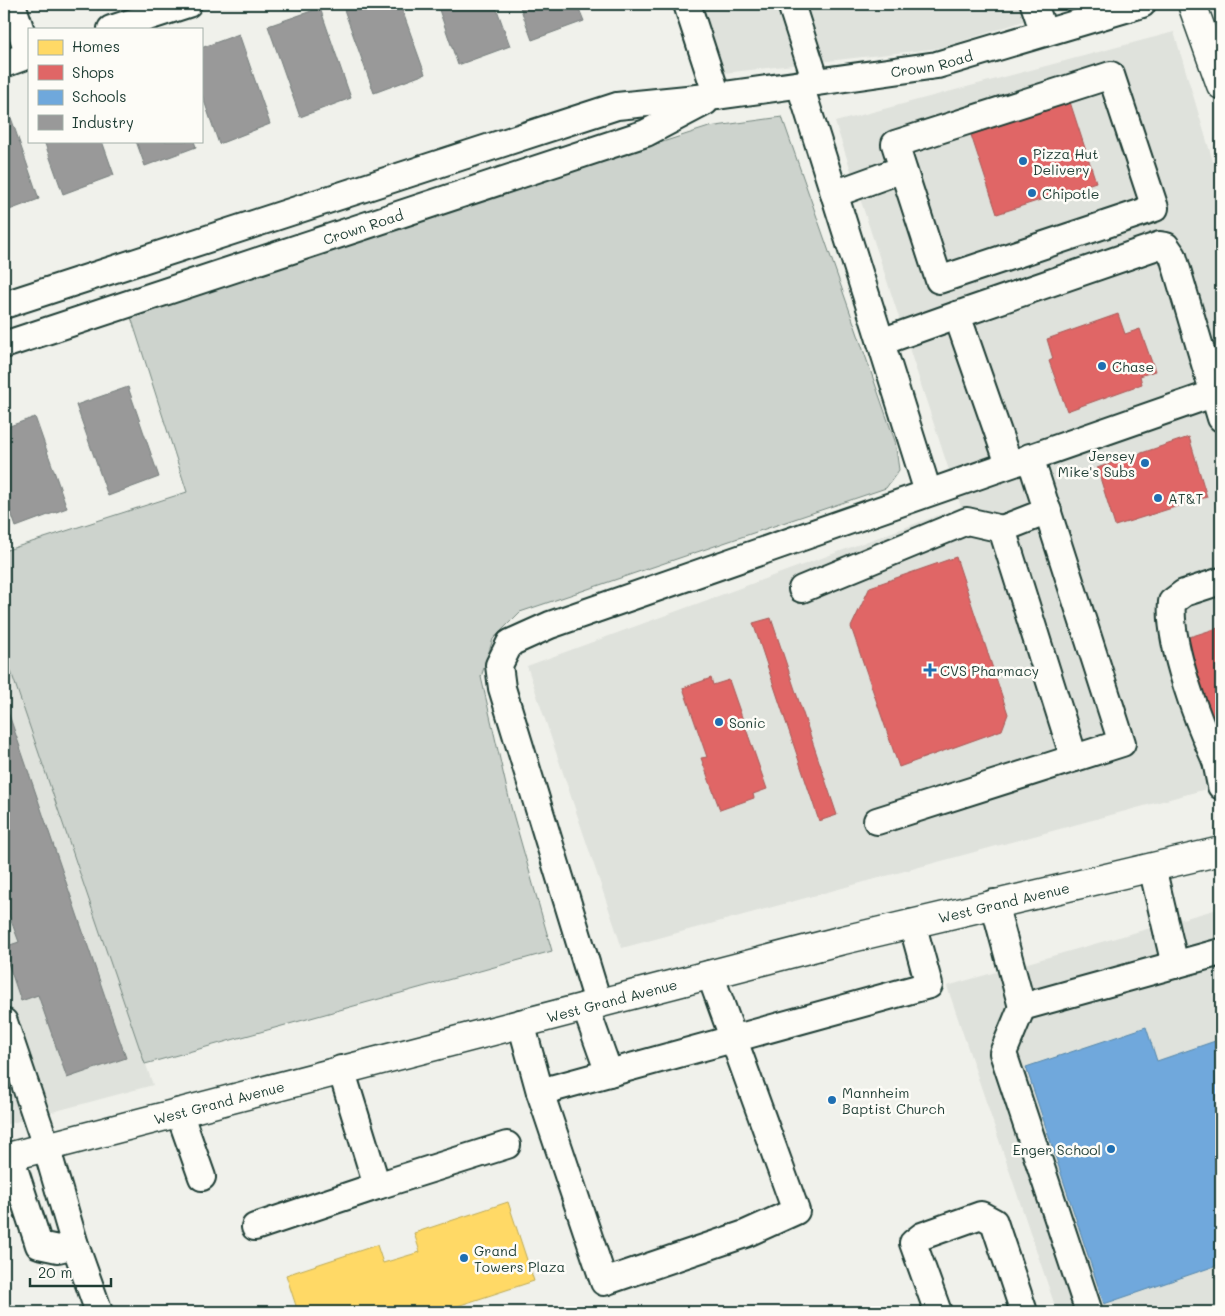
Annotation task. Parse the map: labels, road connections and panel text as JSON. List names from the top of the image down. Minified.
{"streets":{"main road":["West Grand Avenue"],"street":["Crown Road"]},"places":{"other":["Pizza Hut Delivery","Chipotle","Chase","Jersey Mike's Subs","AT&T","Sonic","Mannheim Baptist Church","Enger School","Grand Towers Plaza"],"health":["CVS Pharmacy"]},"legend":["Homes","Shops","Schools","Industry"],"scale_bar":"20 m"}
